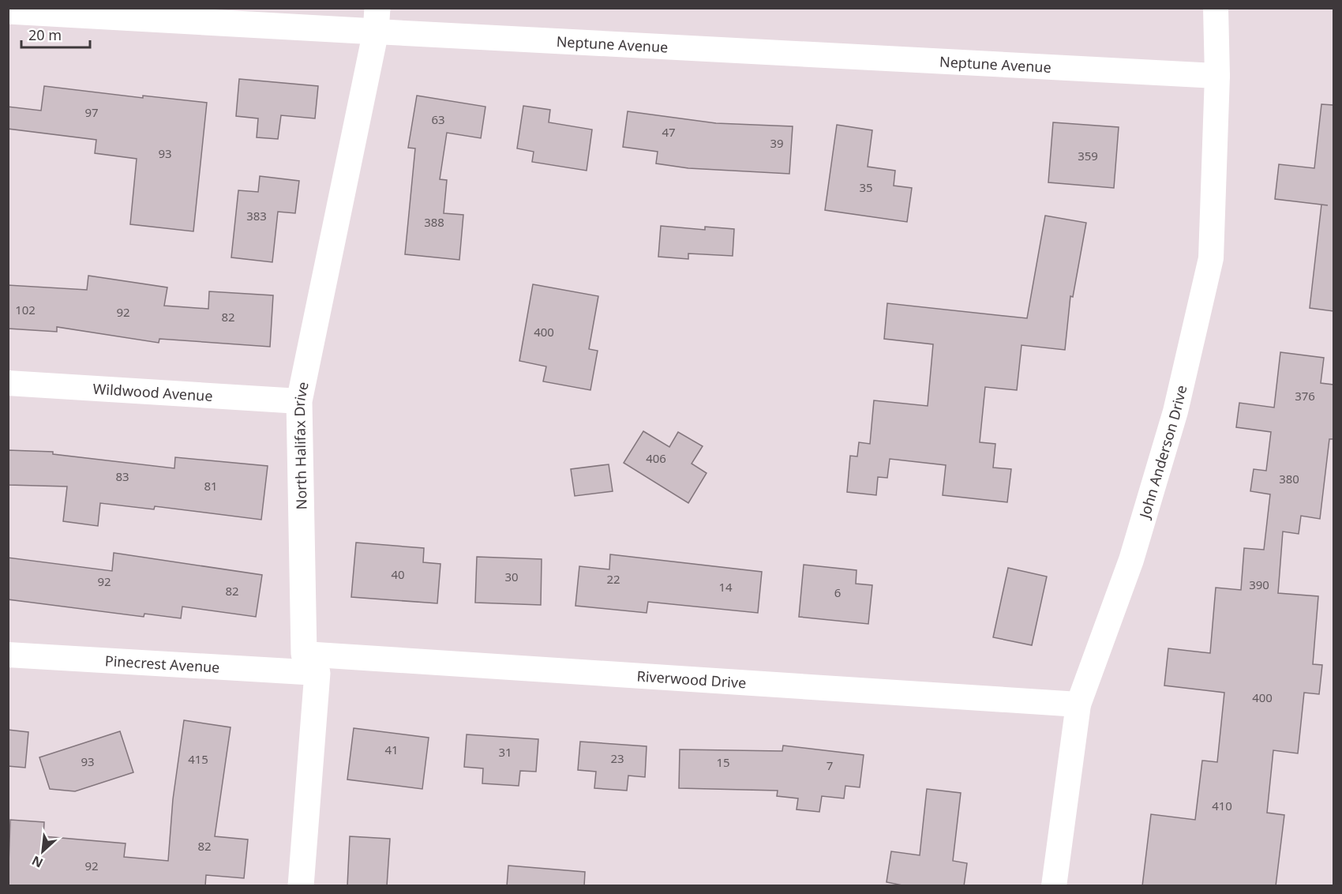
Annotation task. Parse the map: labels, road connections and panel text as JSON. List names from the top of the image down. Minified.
{"streets":{"street":["Neptune Avenue","Wildwood Avenue","North Halifax Drive","John Anderson Drive","Pinecrest Avenue","Riverwood Drive"]},"crossings":[["Neptune Avenue","North Halifax Drive"],["Neptune Avenue","John Anderson Drive"],["Wildwood Avenue","North Halifax Drive"],["North Halifax Drive","Pinecrest Avenue"],["North Halifax Drive","Riverwood Drive"],["John Anderson Drive","Riverwood Drive"],["Pinecrest Avenue","Riverwood Drive"]],"house_numbers":["97","63","47","39","93","359","35","383","388","102","92","82","400","376","406","83","380","81","40","30","22","92","390","14","82","6","400","41","31","23","415","93","15","7","410","82","92"],"scale_bar":"20 m","north":"bottom left"}
